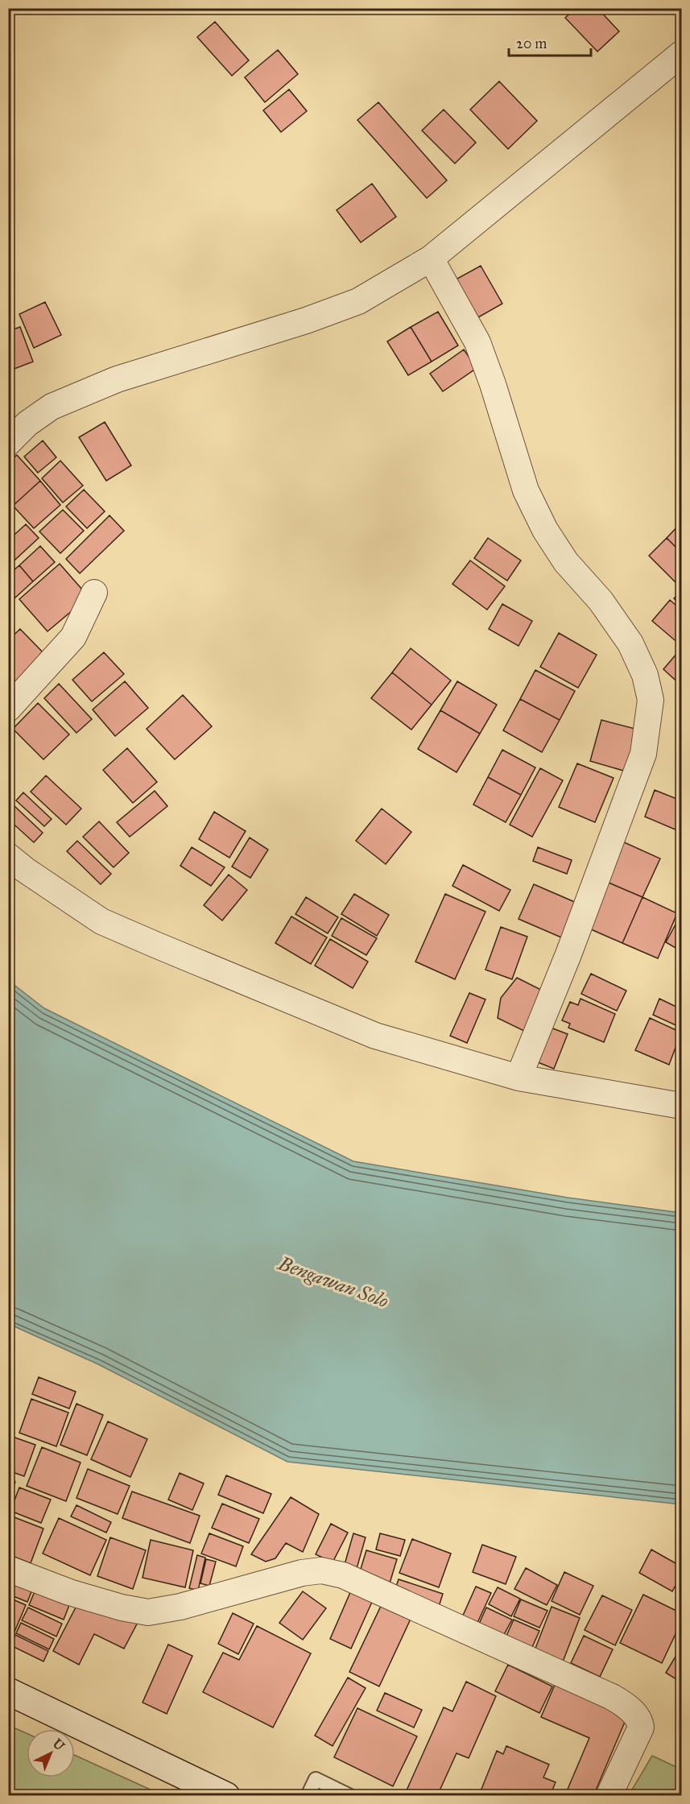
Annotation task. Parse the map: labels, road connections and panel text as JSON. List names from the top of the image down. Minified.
{"water":["Bengawan Solo"],"scale_bar":"20 m","north":"top right"}
